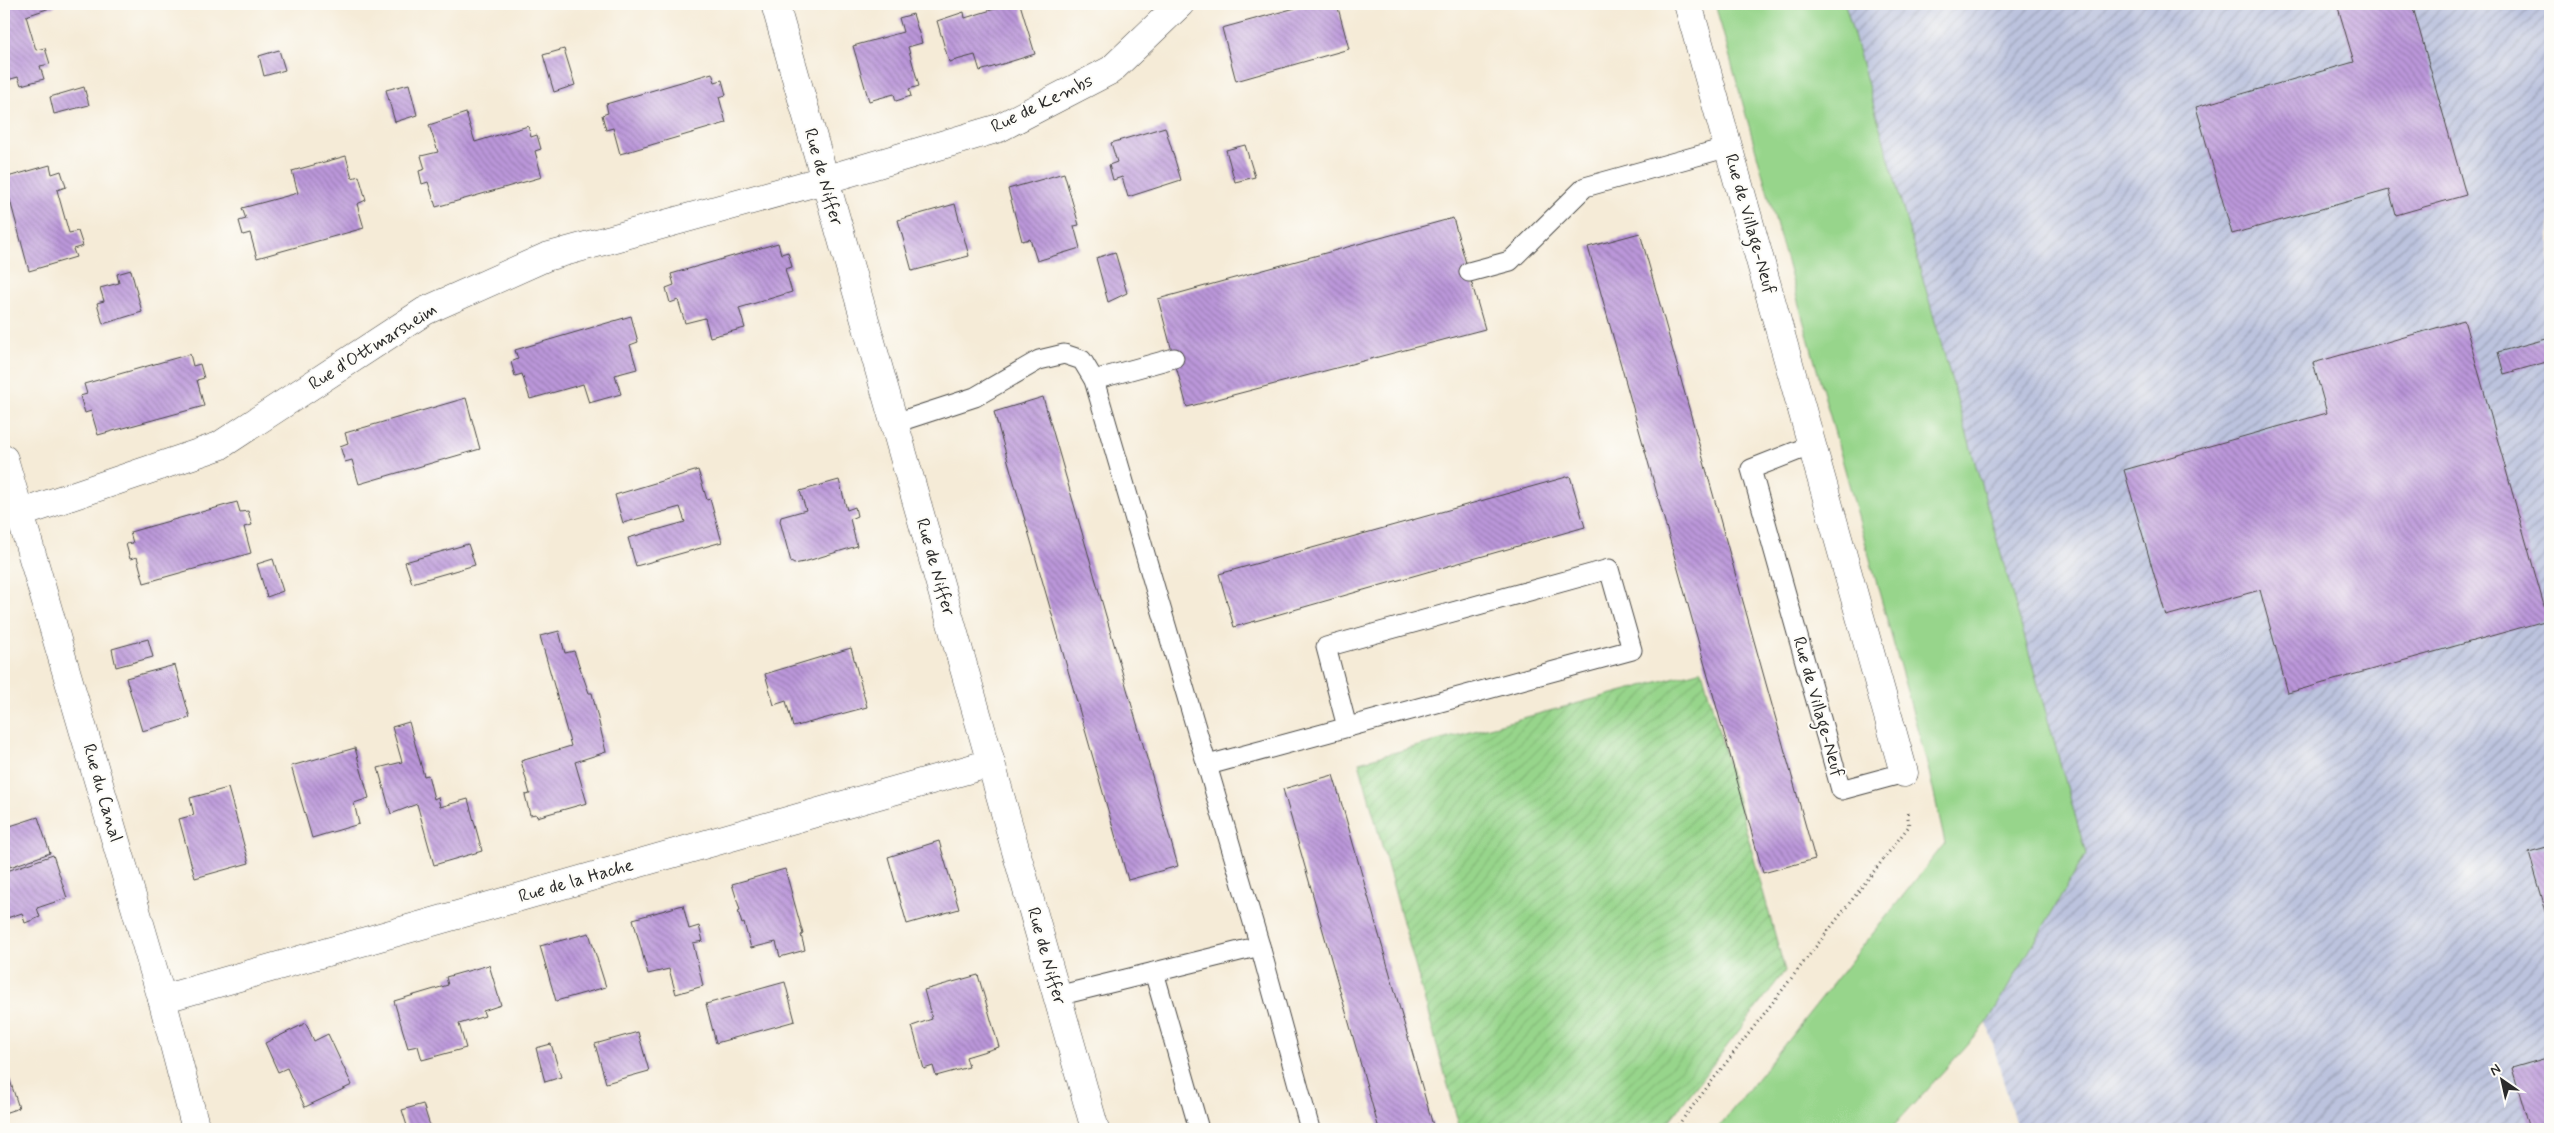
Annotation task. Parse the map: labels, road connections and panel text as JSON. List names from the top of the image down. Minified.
{"streets":{"street":["Rue de Kembs","Rue de Niffer","Rue de Village-Neuf","Rue d'Ottmarsheim","Rue du Canal","Rue de la Hache"]},"crossings":[["Rue de Kembs","Rue de Niffer"],["Rue de Kembs","Rue d'Ottmarsheim"],["Rue de Niffer","Rue d'Ottmarsheim"],["Rue de Niffer","Rue de la Hache"],["Rue d'Ottmarsheim","Rue du Canal"],["Rue du Canal","Rue de la Hache"]],"north":"top left"}
